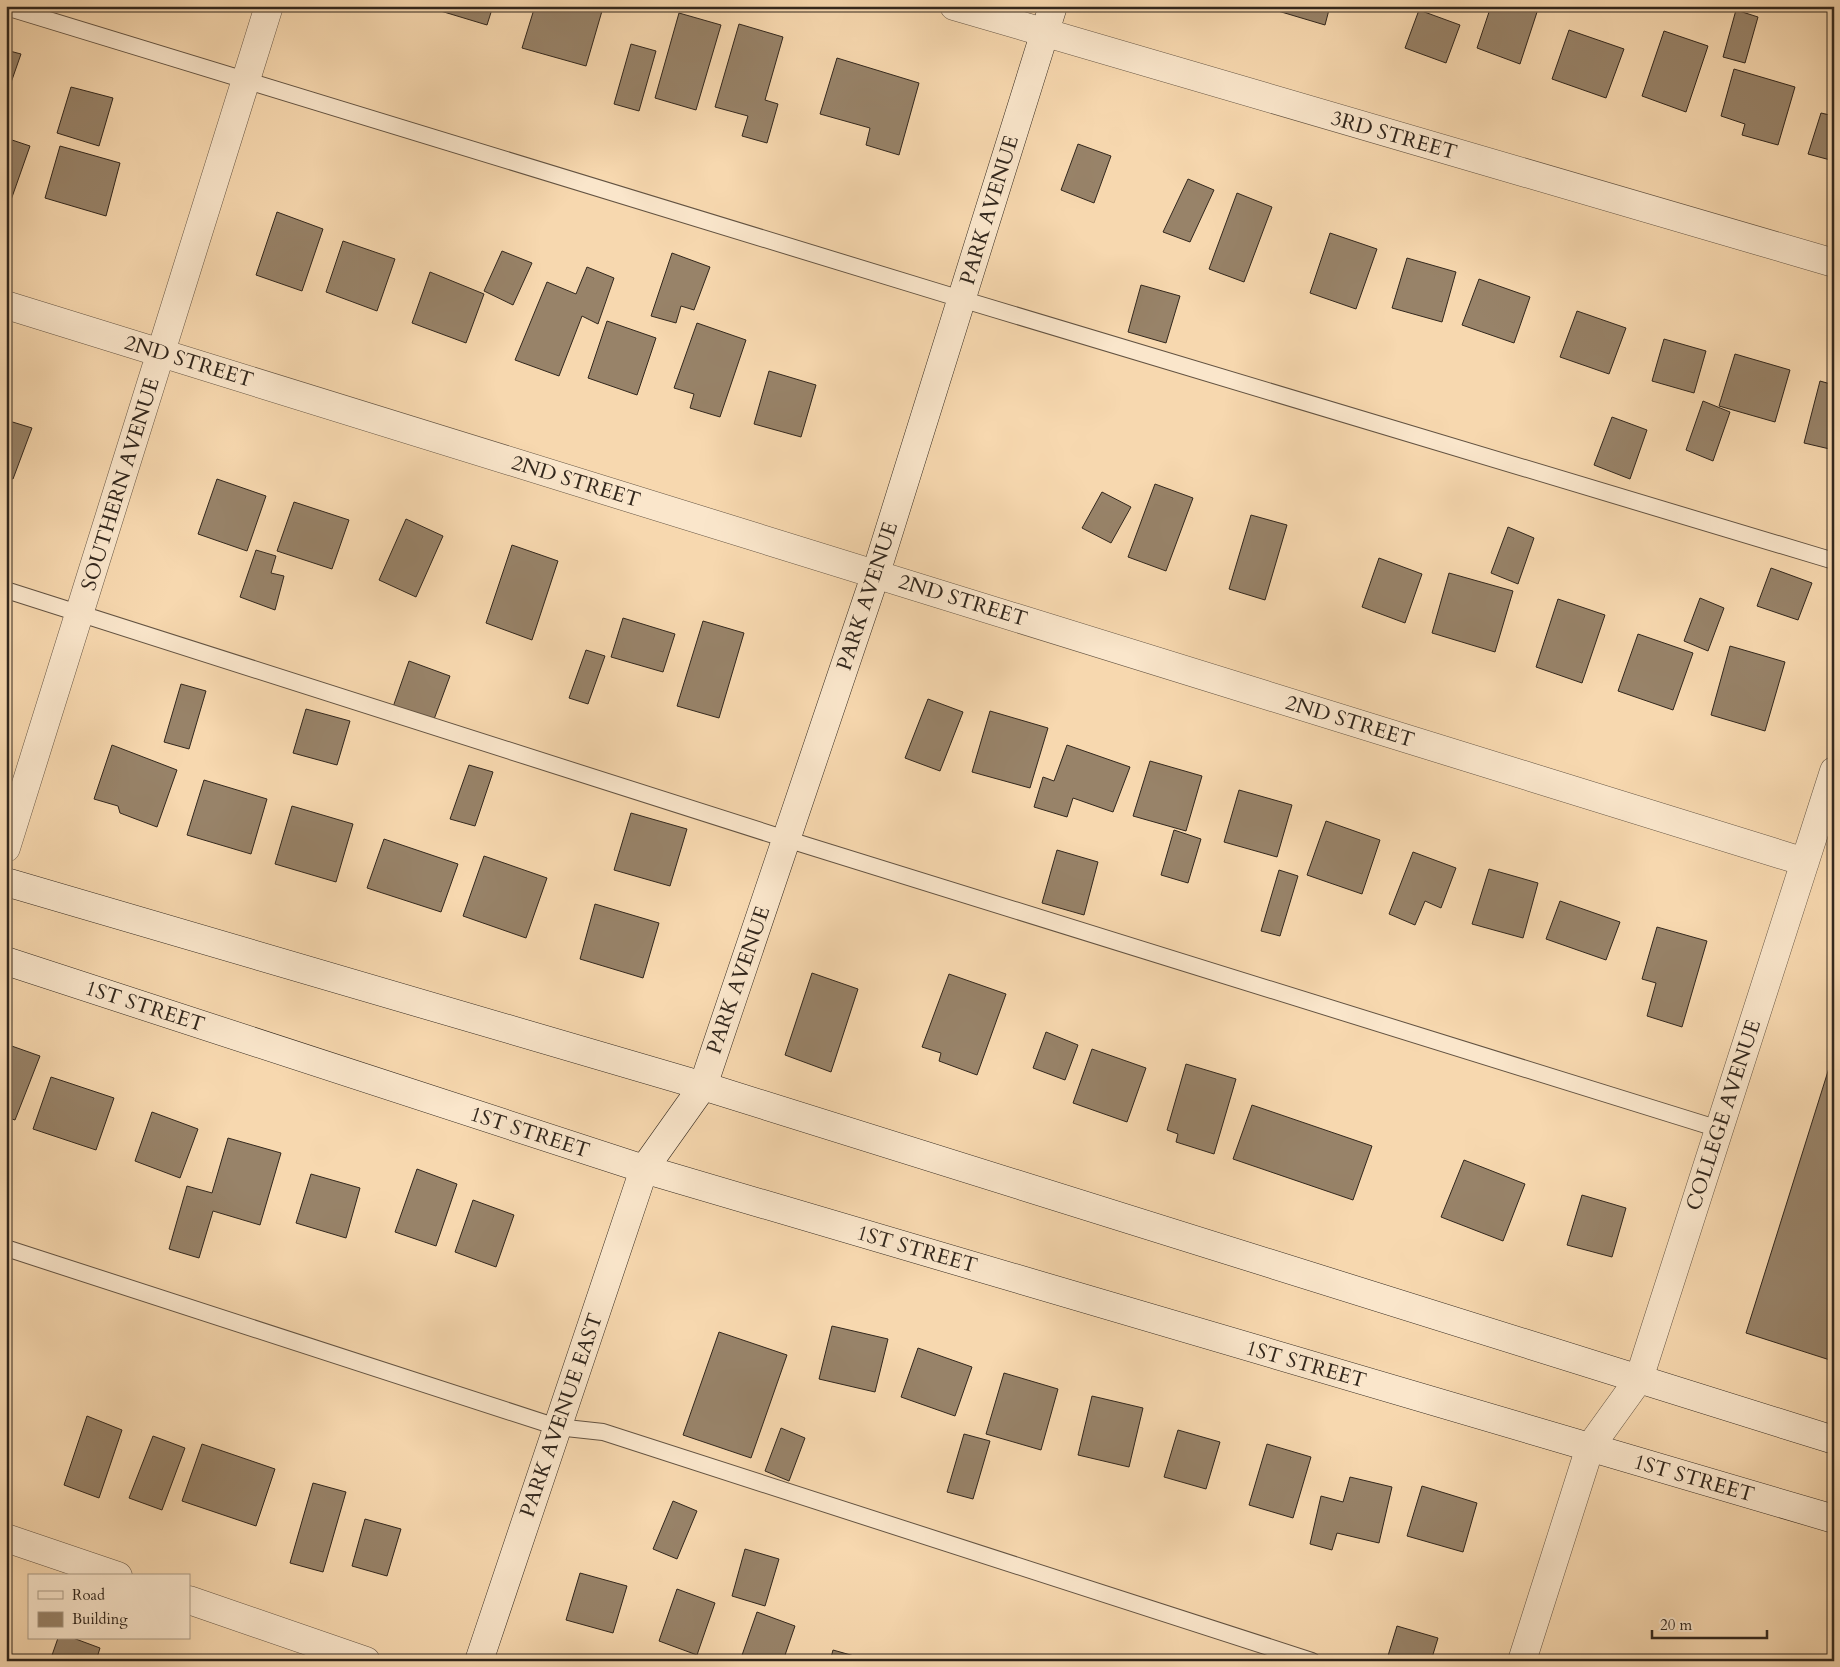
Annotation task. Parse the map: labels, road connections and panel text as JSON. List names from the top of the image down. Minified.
{"streets":{"street":["3RD STREET","PARK AVENUE","2ND STREET","SOUTHERN AVENUE","1ST STREET","COLLEGE AVENUE","PARK AVENUE EAST"]},"crossings":[["3RD STREET","PARK AVENUE"],["PARK AVENUE","2ND STREET"],["PARK AVENUE","1ST STREET"],["PARK AVENUE","PARK AVENUE EAST"],["2ND STREET","SOUTHERN AVENUE"],["2ND STREET","COLLEGE AVENUE"],["1ST STREET","COLLEGE AVENUE"],["1ST STREET","PARK AVENUE EAST"]],"legend":["Road","Building"],"scale_bar":"20 m"}
